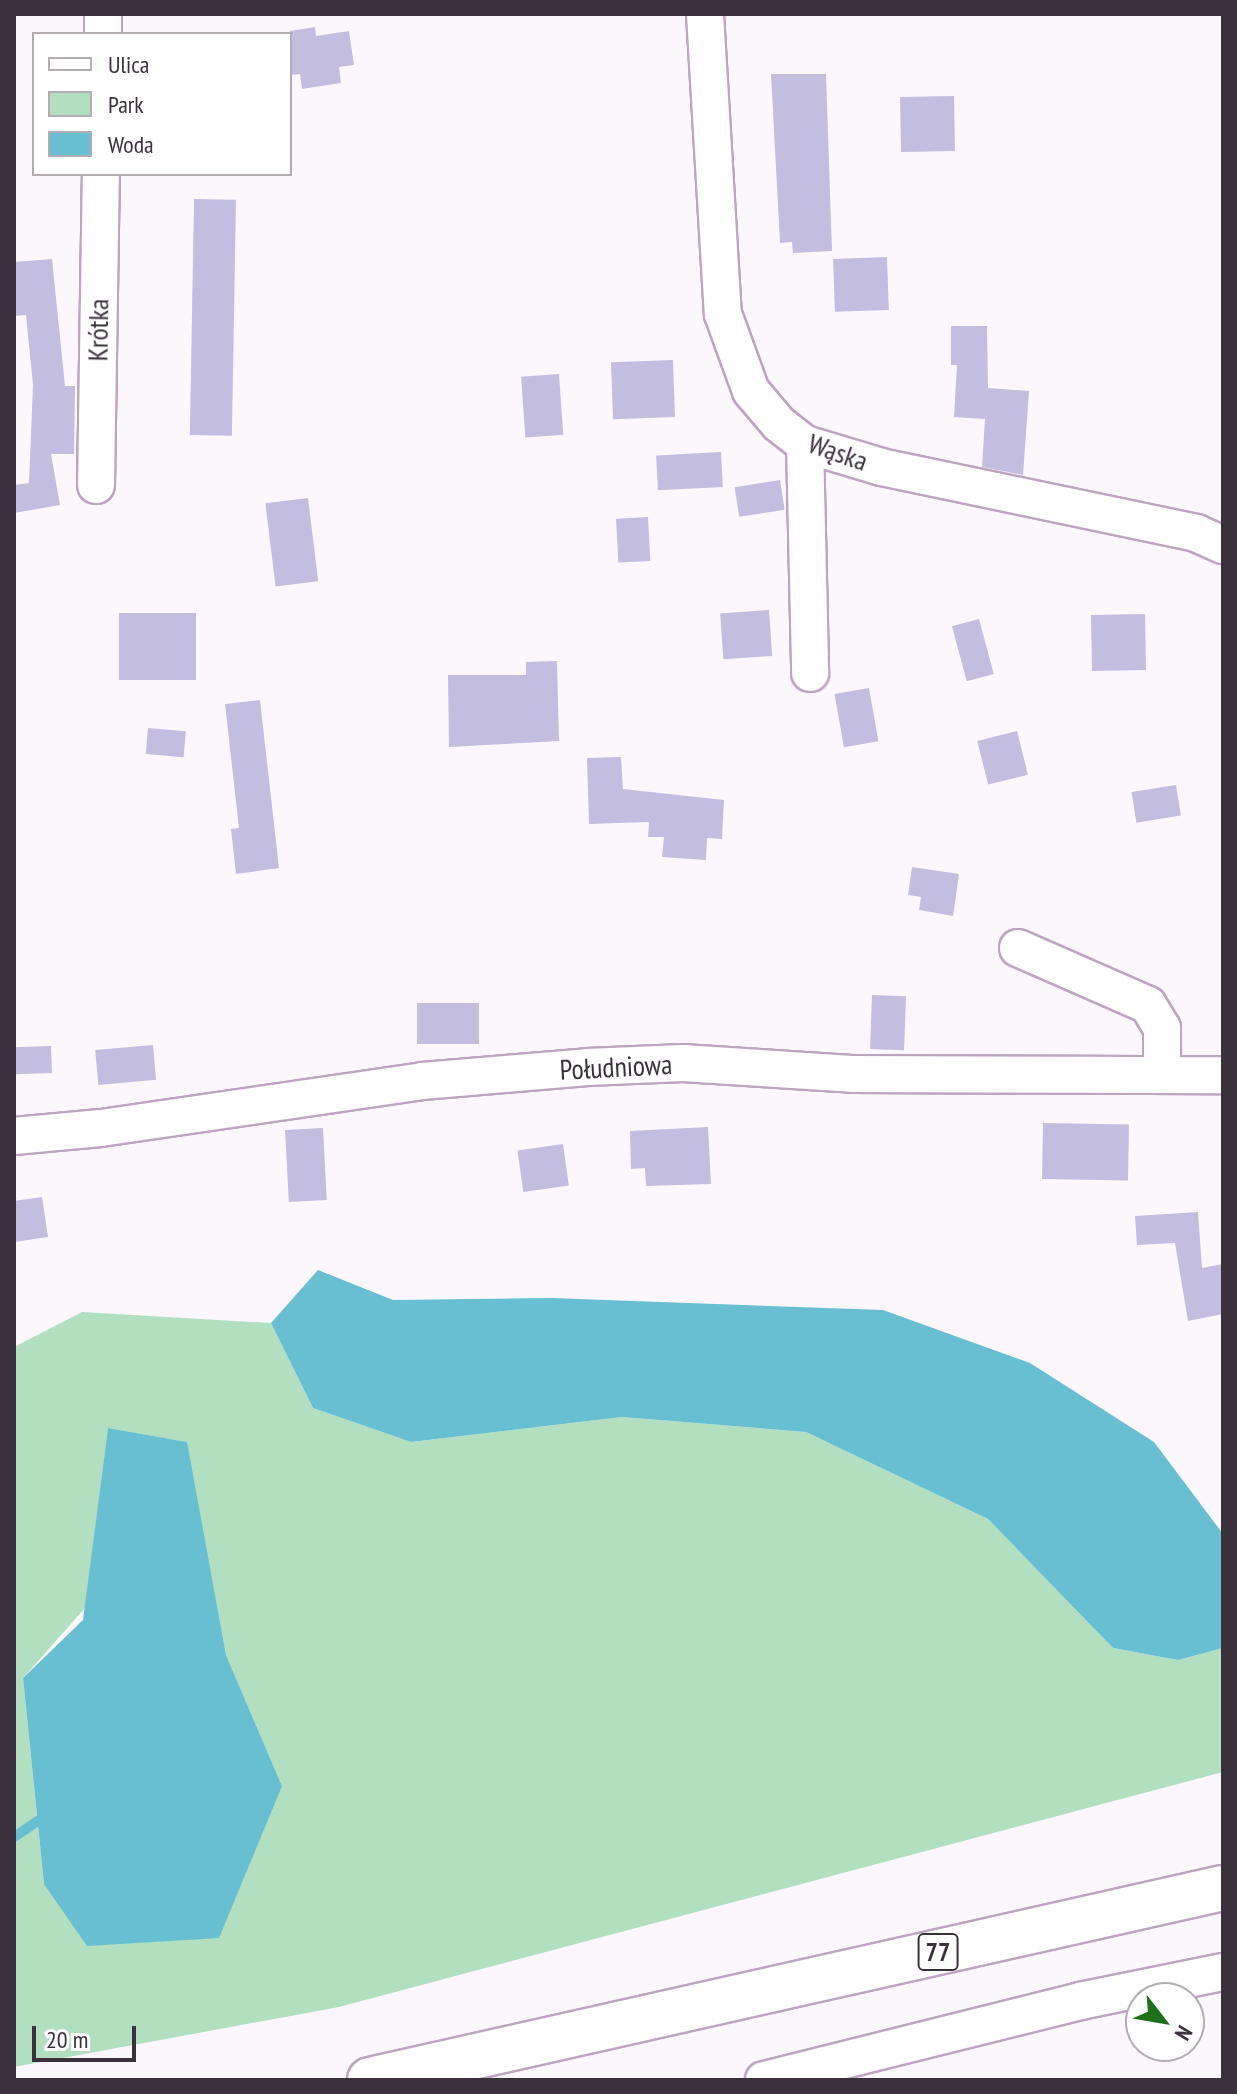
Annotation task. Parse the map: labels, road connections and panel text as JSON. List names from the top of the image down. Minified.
{"streets":{"main road":["77"],"street":["Krótka","Wąska","Południowa"]},"legend":["Ulica","Park","Woda"],"scale_bar":"20 m","north":"bottom right"}
